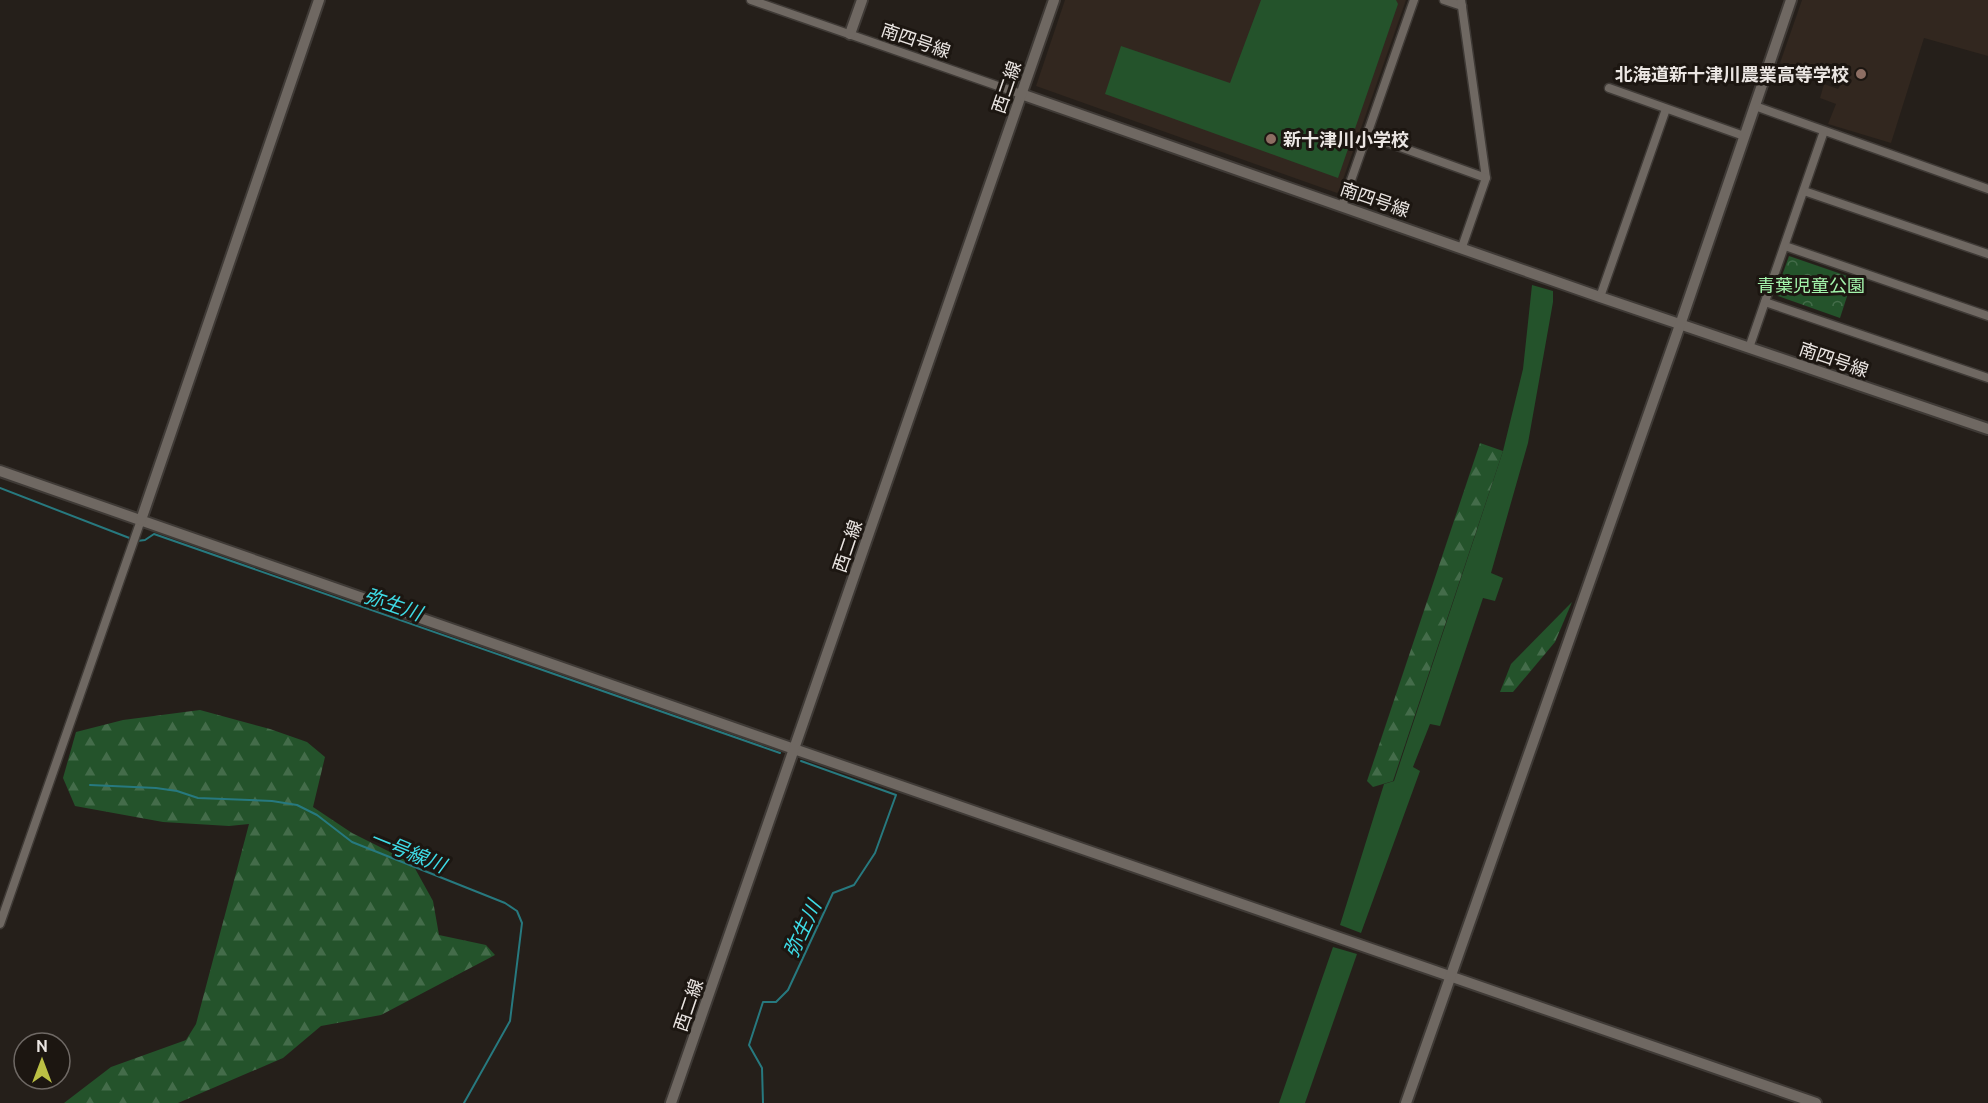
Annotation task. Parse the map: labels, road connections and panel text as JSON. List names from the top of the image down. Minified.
{"streets":{"street":["南四号線","西二線"]},"crossings":[["南四号線","西二線"]],"water":["弥生川","一号線川"],"parks":["青葉児童公園"],"places":["北海道新十津川農業高等学校","新十津川小学校"],"north":"top"}
